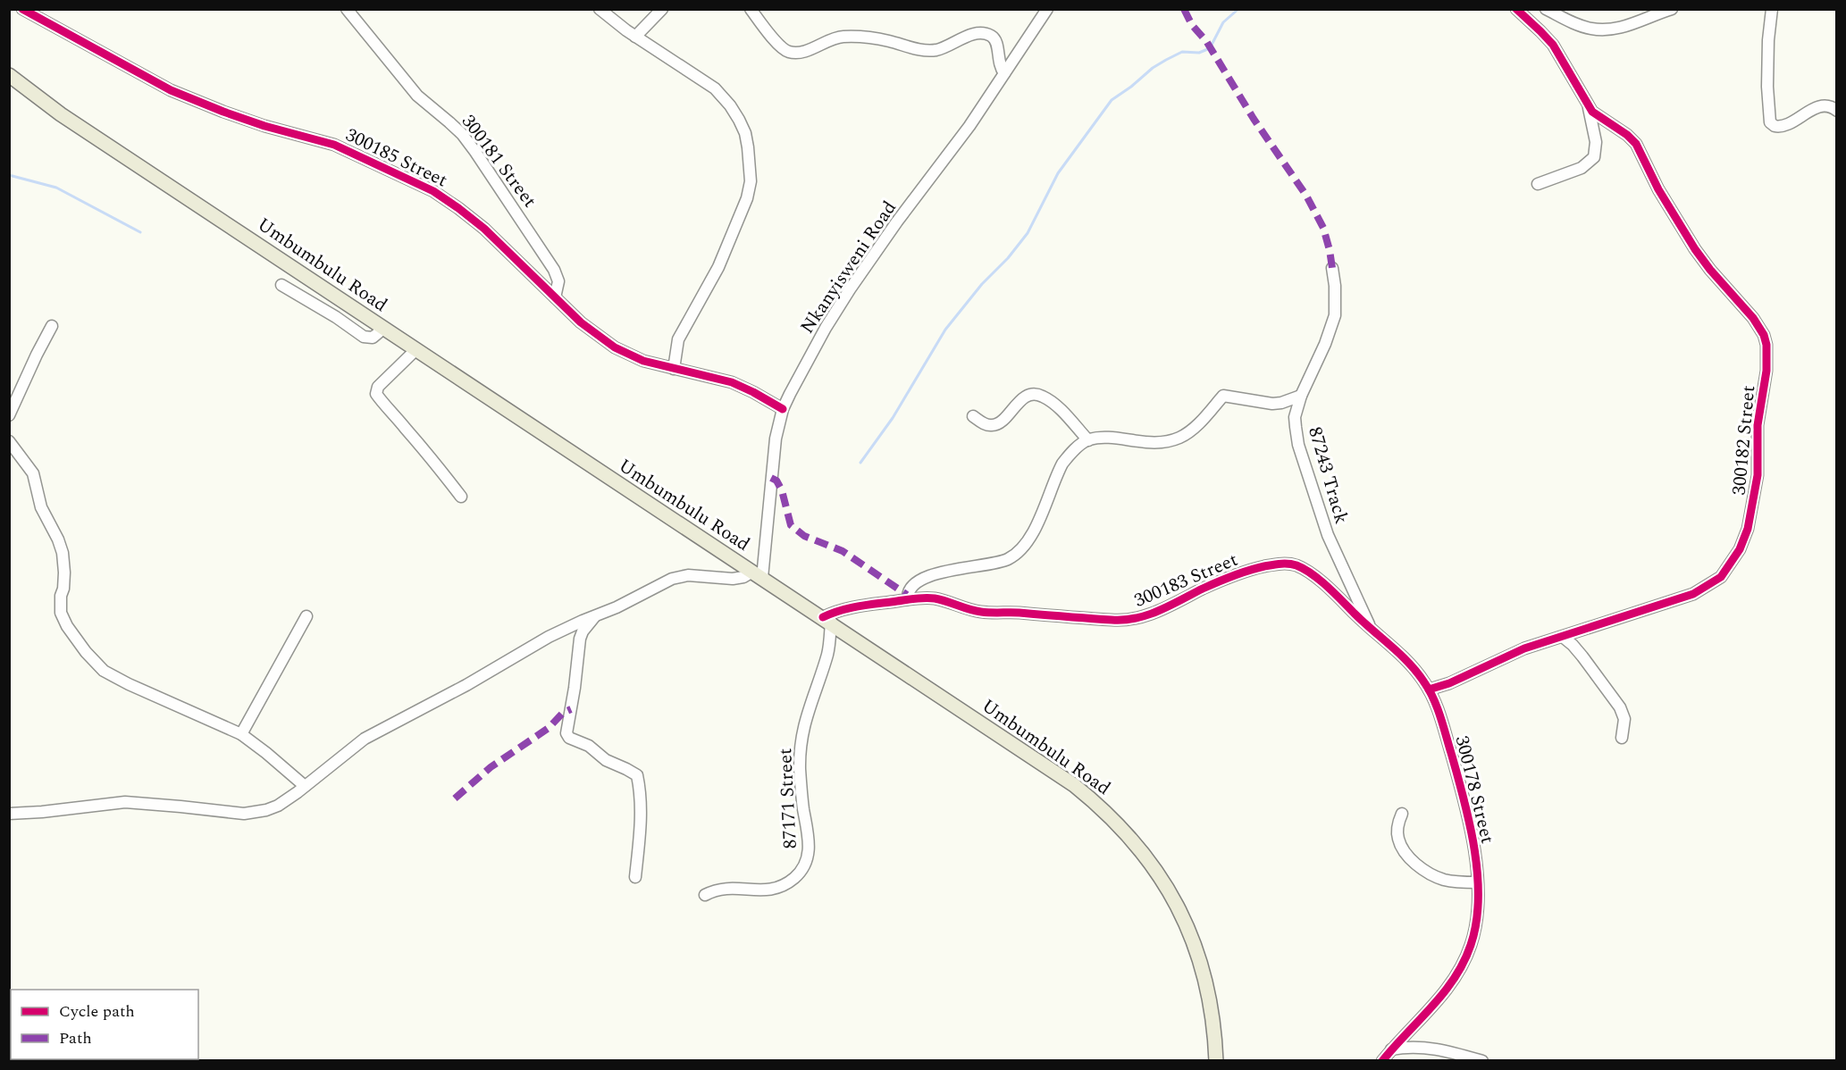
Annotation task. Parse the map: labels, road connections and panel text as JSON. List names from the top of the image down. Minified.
{"streets":{"main road":["Umbumbulu Road"],"street":["300185 Street","300181 Street","Nkanyisweni Road","300182 Street","87243 Track","300183 Street","300178 Street","87171 Street"]},"crossings":[["300185 Street","300181 Street"],["300185 Street","Nkanyisweni Road"],["Umbumbulu Road","Nkanyisweni Road"],["Umbumbulu Road","87171 Street"],["300182 Street","300183 Street"],["300182 Street","300178 Street"],["87243 Track","300183 Street"],["300183 Street","300178 Street"]],"legend":["Cycle path","Path"]}
